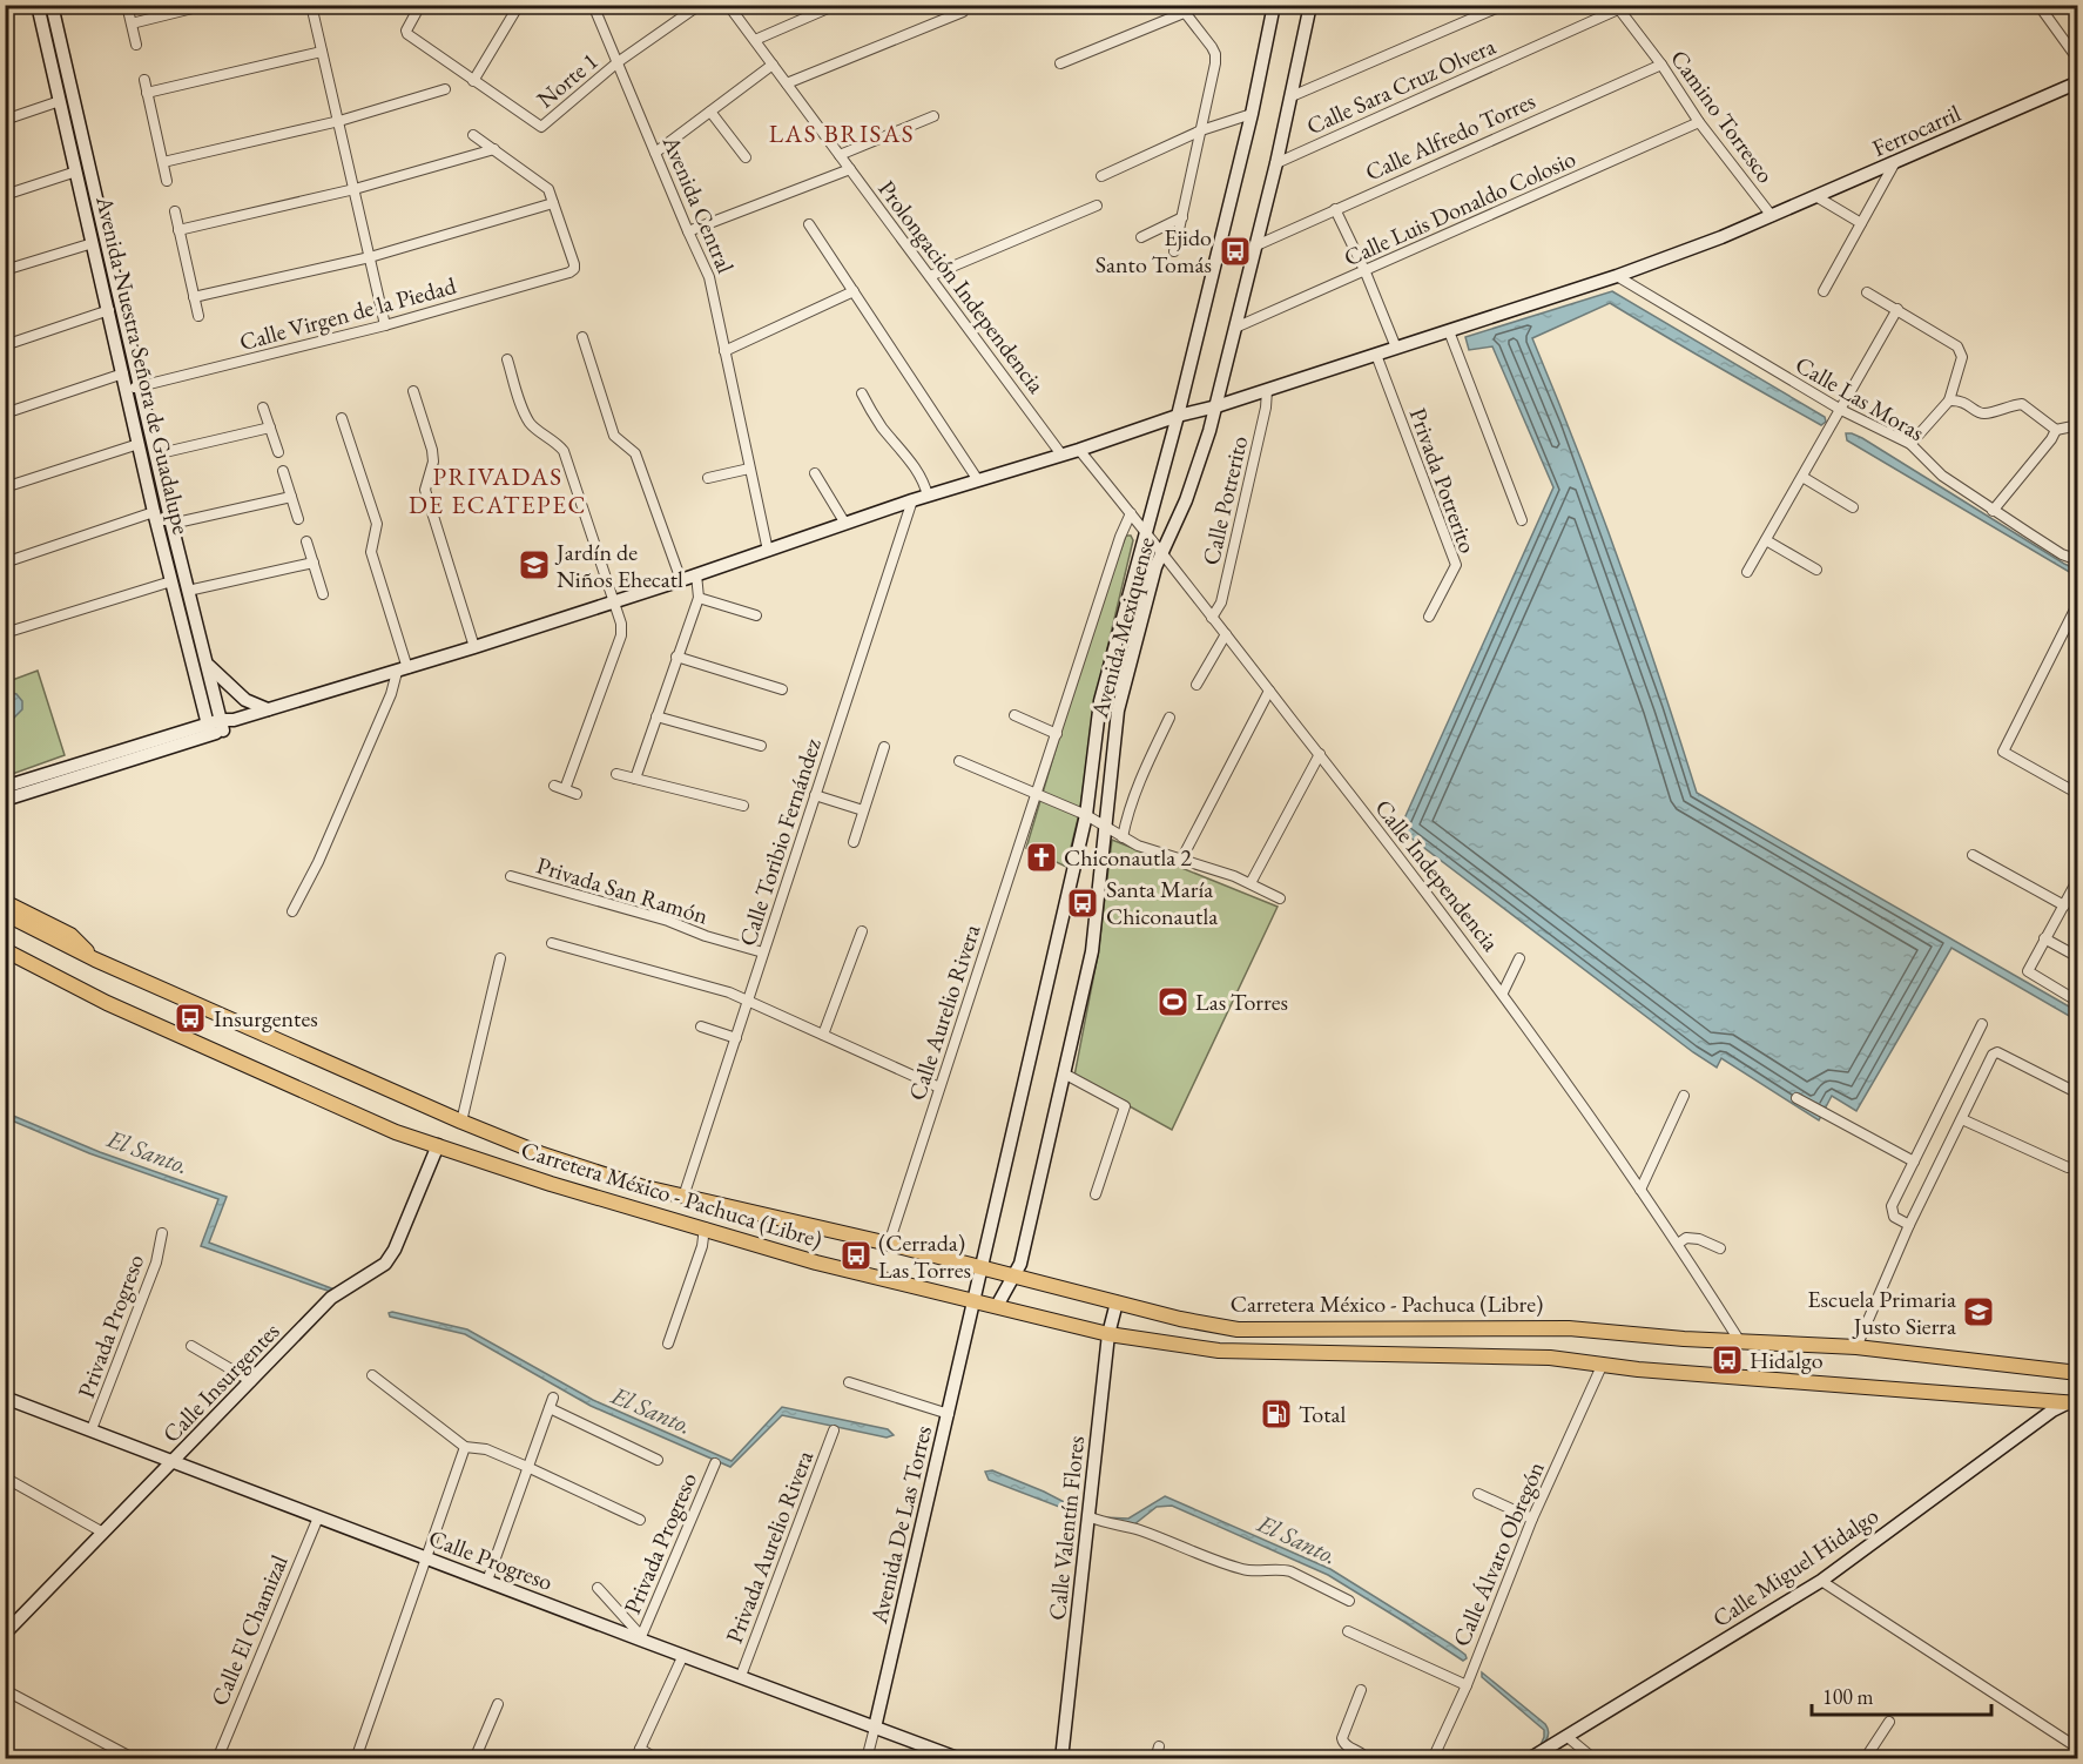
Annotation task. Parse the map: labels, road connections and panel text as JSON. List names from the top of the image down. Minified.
{"streets":{"main road":["Ferrocarril","Avenida Nuestra Señora de Guadalupe","Avenida Mexiquense","Carretera México - Pachuca (Libre)","Calle Insurgentes","Avenida De Las Torres","Calle Valentín Flores","Calle Progreso","Calle Miguel Hidalgo"],"street":["Norte 1","Calle Sara Cruz Olvera","Camino Torresco","Calle Alfredo Torres","Avenida Central","Calle Luis Donaldo Colosio","Prolongación Independencia","Calle Virgen de la Piedad","Calle Las Moras","Privada Potrerito","Calle Potrerito","Calle Toribio Fernández","Calle Independencia","Privada San Ramón","Calle Aurelio Rivera","Privada Progreso","Privada Aurelio Rivera","Calle Álvaro Obregón","Calle El Chamizal"]},"crossings":[["Norte 1","Avenida Central"],["Calle Sara Cruz Olvera","Camino Torresco"],["Calle Sara Cruz Olvera","Avenida Mexiquense"],["Camino Torresco","Ferrocarril"],["Camino Torresco","Calle Alfredo Torres"],["Camino Torresco","Calle Luis Donaldo Colosio"],["Ferrocarril","Avenida Central"],["Ferrocarril","Prolongación Independencia"],["Ferrocarril","Avenida Nuestra Señora de Guadalupe"],["Ferrocarril","Calle Las Moras"],["Ferrocarril","Privada Potrerito"],["Ferrocarril","Calle Potrerito"],["Ferrocarril","Avenida Mexiquense"],["Ferrocarril","Calle Toribio Fernández"],["Ferrocarril","Calle Independencia"],["Calle Alfredo Torres","Avenida Mexiquense"],["Calle Luis Donaldo Colosio","Avenida Mexiquense"],["Calle Virgen de la Piedad","Avenida Nuestra Señora de Guadalupe"],["Calle Potrerito","Calle Independencia"],["Avenida Mexiquense","Calle Independencia"],["Avenida Mexiquense","Carretera México - Pachuca (Libre)"],["Avenida Mexiquense","Avenida De Las Torres"],["Calle Toribio Fernández","Privada San Ramón"],["Calle Toribio Fernández","Carretera México - Pachuca (Libre)"],["Calle Independencia","Calle Aurelio Rivera"],["Calle Independencia","Carretera México - Pachuca (Libre)"],["Calle Aurelio Rivera","Carretera México - Pachuca (Libre)"],["Carretera México - Pachuca (Libre)","Calle Insurgentes"],["Carretera México - Pachuca (Libre)","Avenida De Las Torres"],["Carretera México - Pachuca (Libre)","Calle Valentín Flores"],["Carretera México - Pachuca (Libre)","Calle Álvaro Obregón"],["Carretera México - Pachuca (Libre)","Calle Miguel Hidalgo"],["Privada Progreso","Calle Progreso"],["Calle Insurgentes","Calle Progreso"],["Avenida De Las Torres","Calle Progreso"],["Privada Aurelio Rivera","Calle Progreso"],["Calle Progreso","Calle El Chamizal"]],"districts":["LAS BRISAS","PRIVADAS DE ECATEPEC"],"water":["El Santo."],"places":{"bus stop":["Ejido Santo Tomás","Santa María Chiconautla","Insurgentes","(Cerrada) Las Torres","Hidalgo"],"school or university":["Jardín de Niños Ehecatl","Escuela Primaria Justo Sierra"],"church":["Chiconautla 2"],"sports":["Las Torres"],"fuel station":["Total"]},"scale_bar":"100 m"}
